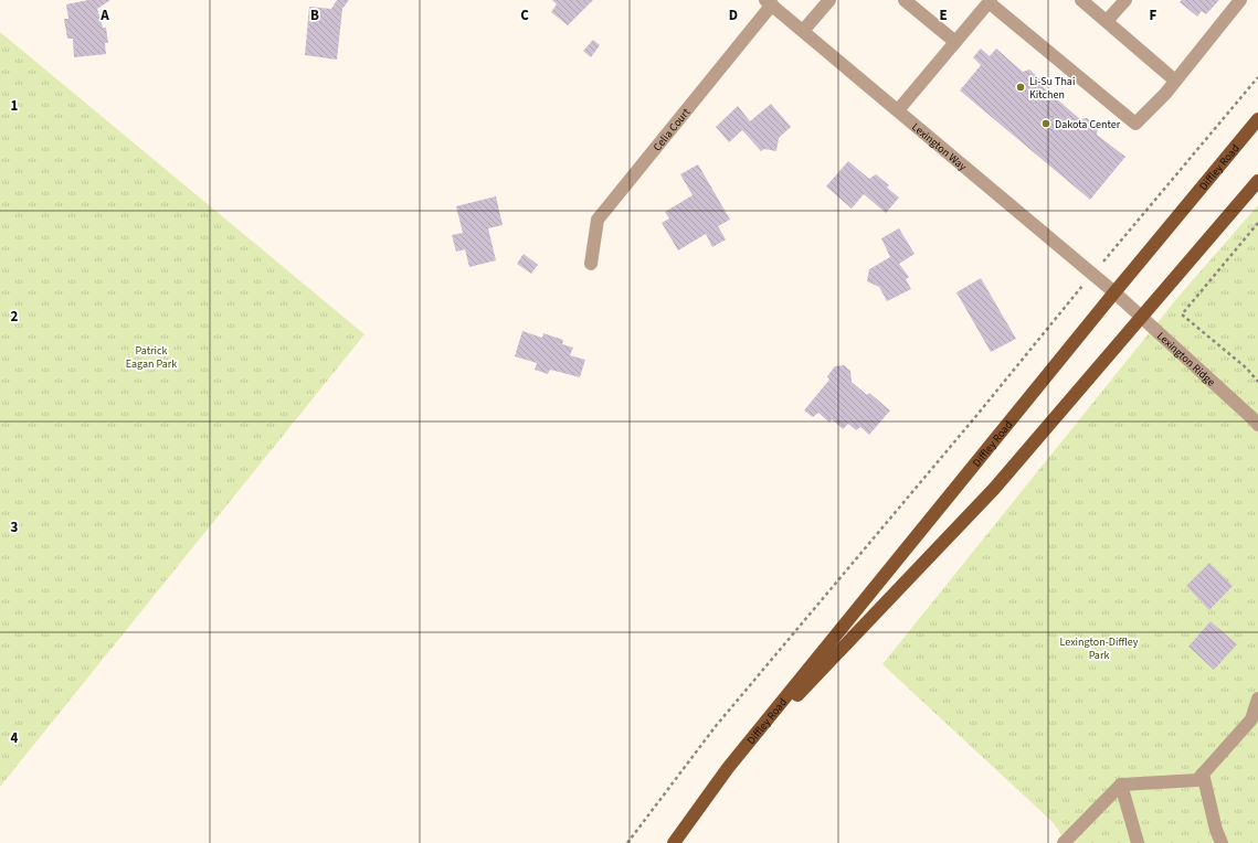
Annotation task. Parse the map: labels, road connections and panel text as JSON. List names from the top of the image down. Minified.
{"streets":{"main road":["Diffley Road"],"street":["Celia Court","Lexington Way","Lexington Ridge"]},"crossings":[["Celia Court","Lexington Way"],["Lexington Way","Diffley Road"],["Lexington Way","Lexington Ridge"],["Diffley Road","Lexington Ridge"]],"parks":["Patrick Eagan Park","Lexington-Diffley Park"],"places":["Li-Su Thai Kitchen","Dakota Center"],"grid":{"columns":["A","B","C","D","E","F"],"rows":["1","2","3","4"]}}
